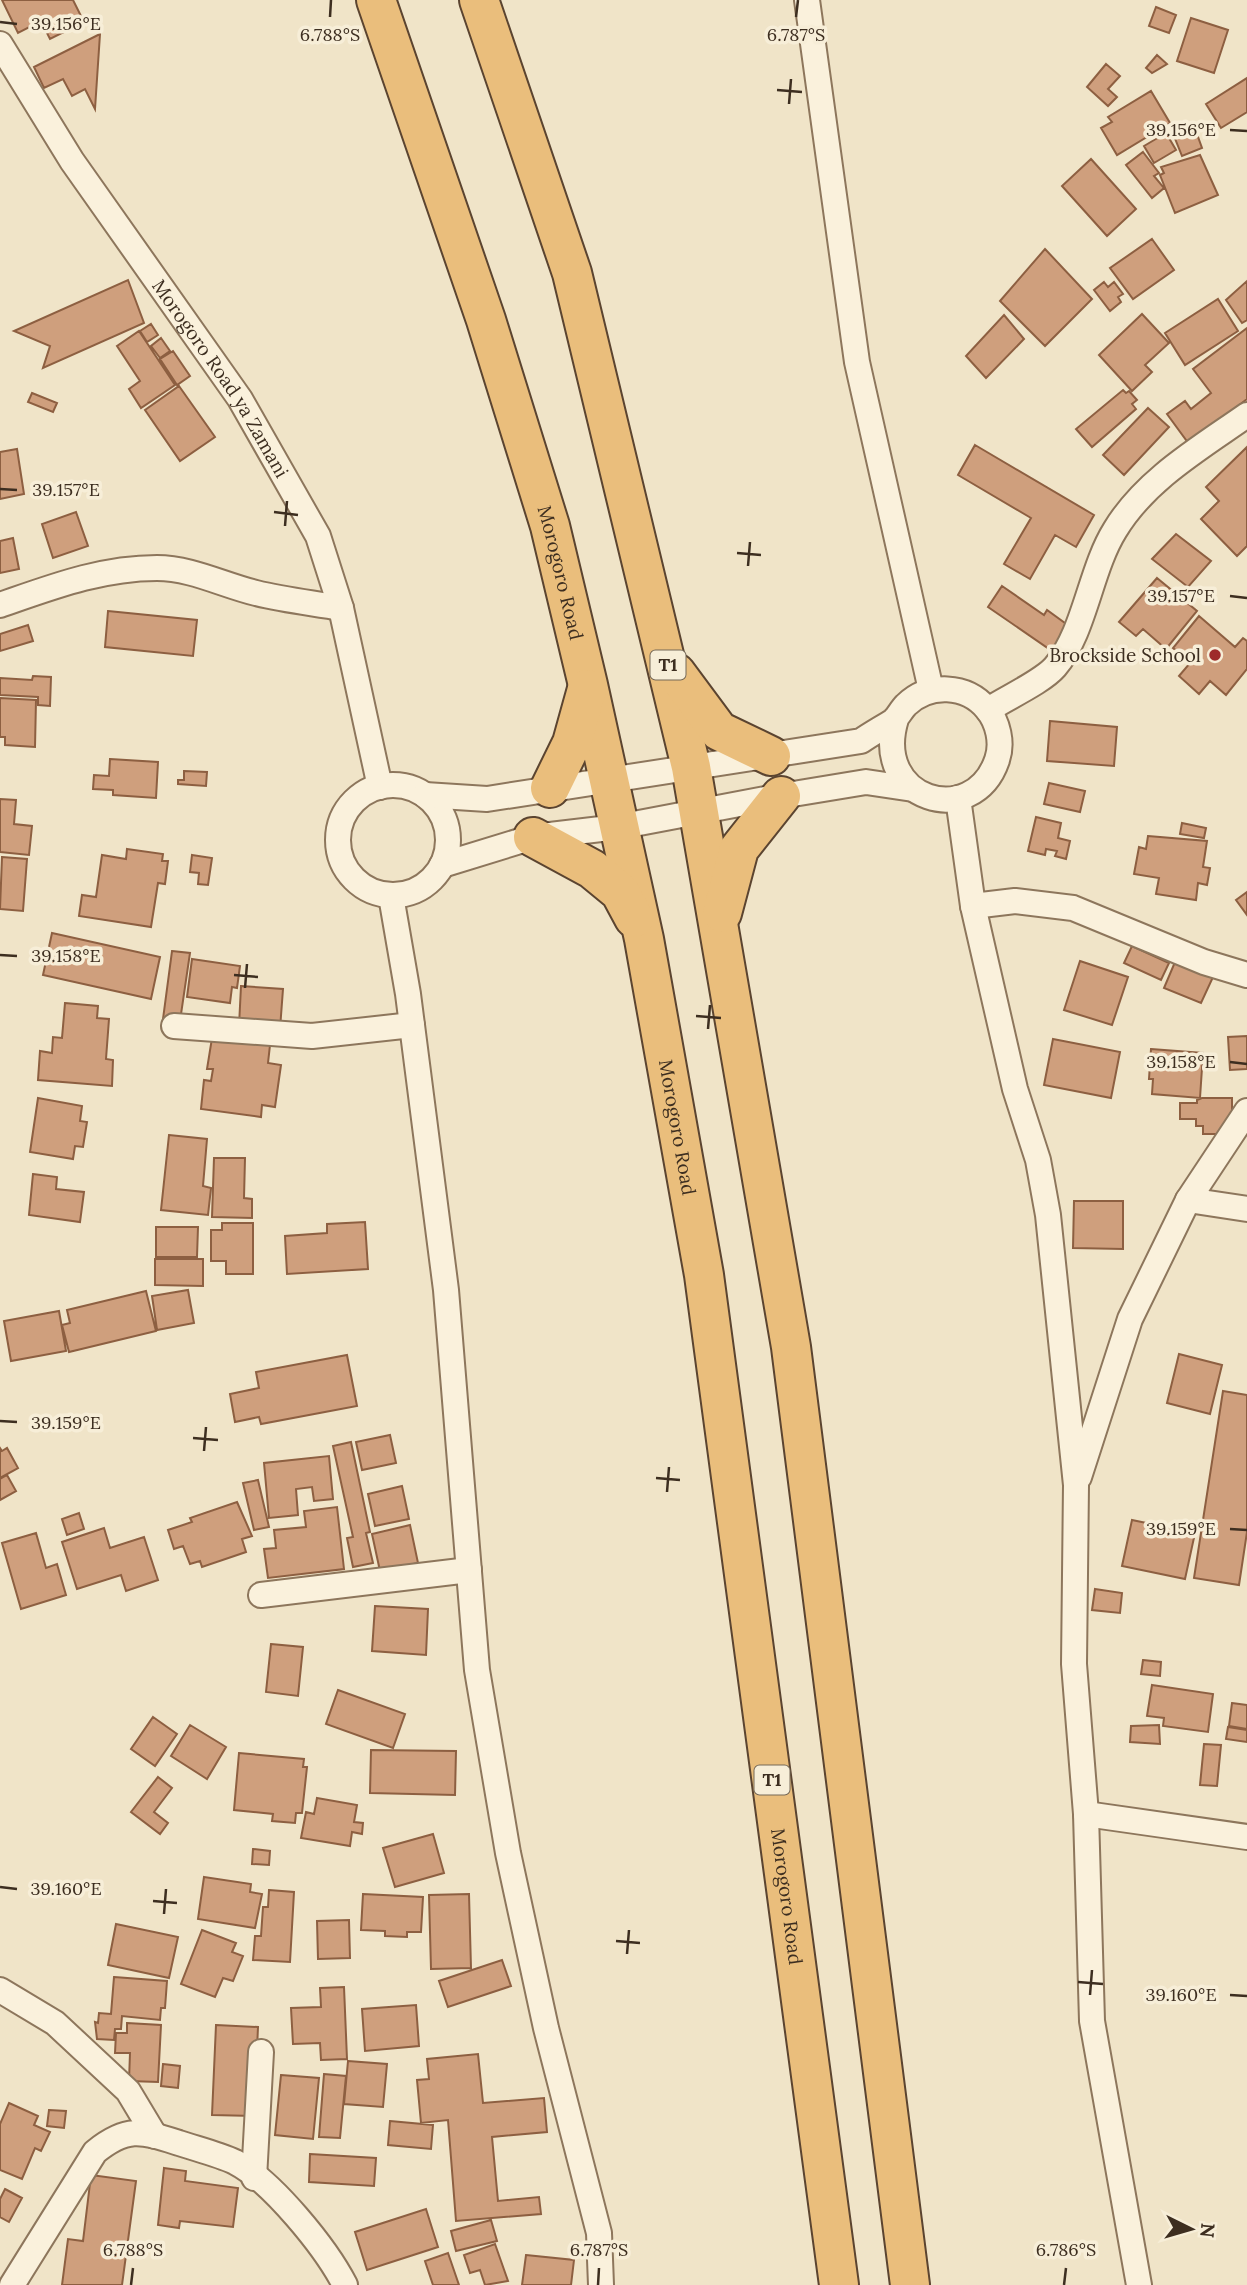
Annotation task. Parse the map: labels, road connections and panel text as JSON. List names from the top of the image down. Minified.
{"streets":{"highway":["Morogoro Road","T1"],"street":["Morogoro Road ya Zamani"]},"places":["Brockside School"],"north":"right","coordinates":["39.156°E","6.788°S","6.787°S","39.157°E","39.158°E","39.159°E","39.160°E","6.786°S"]}
